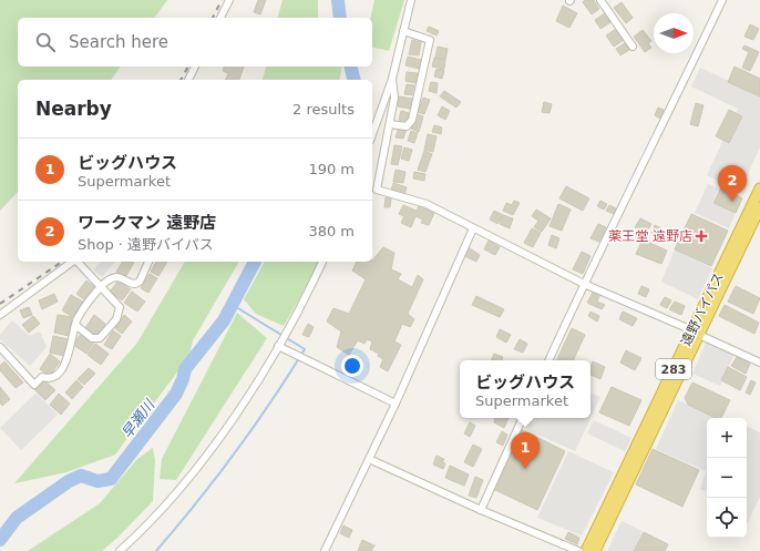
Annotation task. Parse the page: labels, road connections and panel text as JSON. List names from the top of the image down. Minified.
{"streets":{"highway":["遠野バイパス","283"]},"water":["早瀬川"],"places":{"health":["薬王堂 遠野店"]},"north":"right","page":{"search":"Search here","heading":["Nearby","2 results"],"list":[{"mark":"1","name":"ビッグハウス","note":"Supermarket","value":"190 m"},{"mark":"2","name":"ワークマン 遠野店","note":"Shop · 遠野バイパス","value":"380 m"}],"pins":["2","1"],"popup":["ビッグハウス","Supermarket"],"map_buttons":["+","−"]}}
